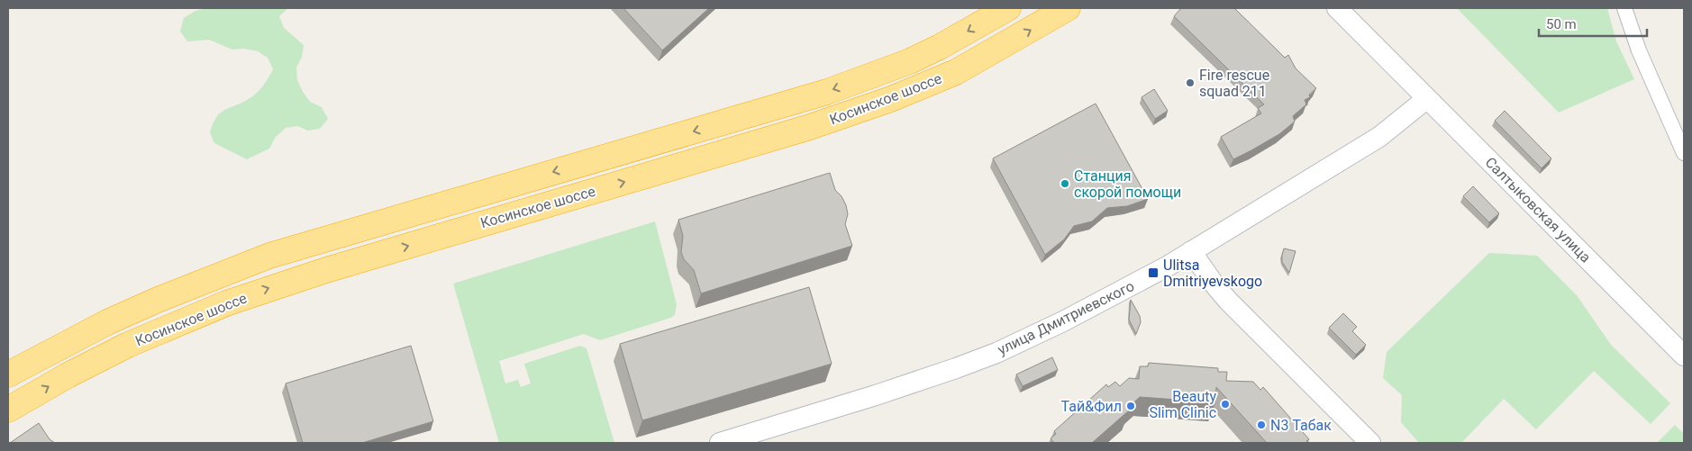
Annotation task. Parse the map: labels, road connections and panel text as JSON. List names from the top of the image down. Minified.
{"streets":{"highway":["Косинское шоссе"],"street":["Салтыковская улица","улица Дмитриевского"]},"crossings":[["Салтыковская улица","улица Дмитриевского"]],"places":{"other":["Fire rescue squad 211","Станция скорой помощи","Beauty Slim Clinic","Тай&Фил","N3 Табак"],"transit":["Ulitsa Dmitriyevskogo"]},"scale_bar":"50 m"}
